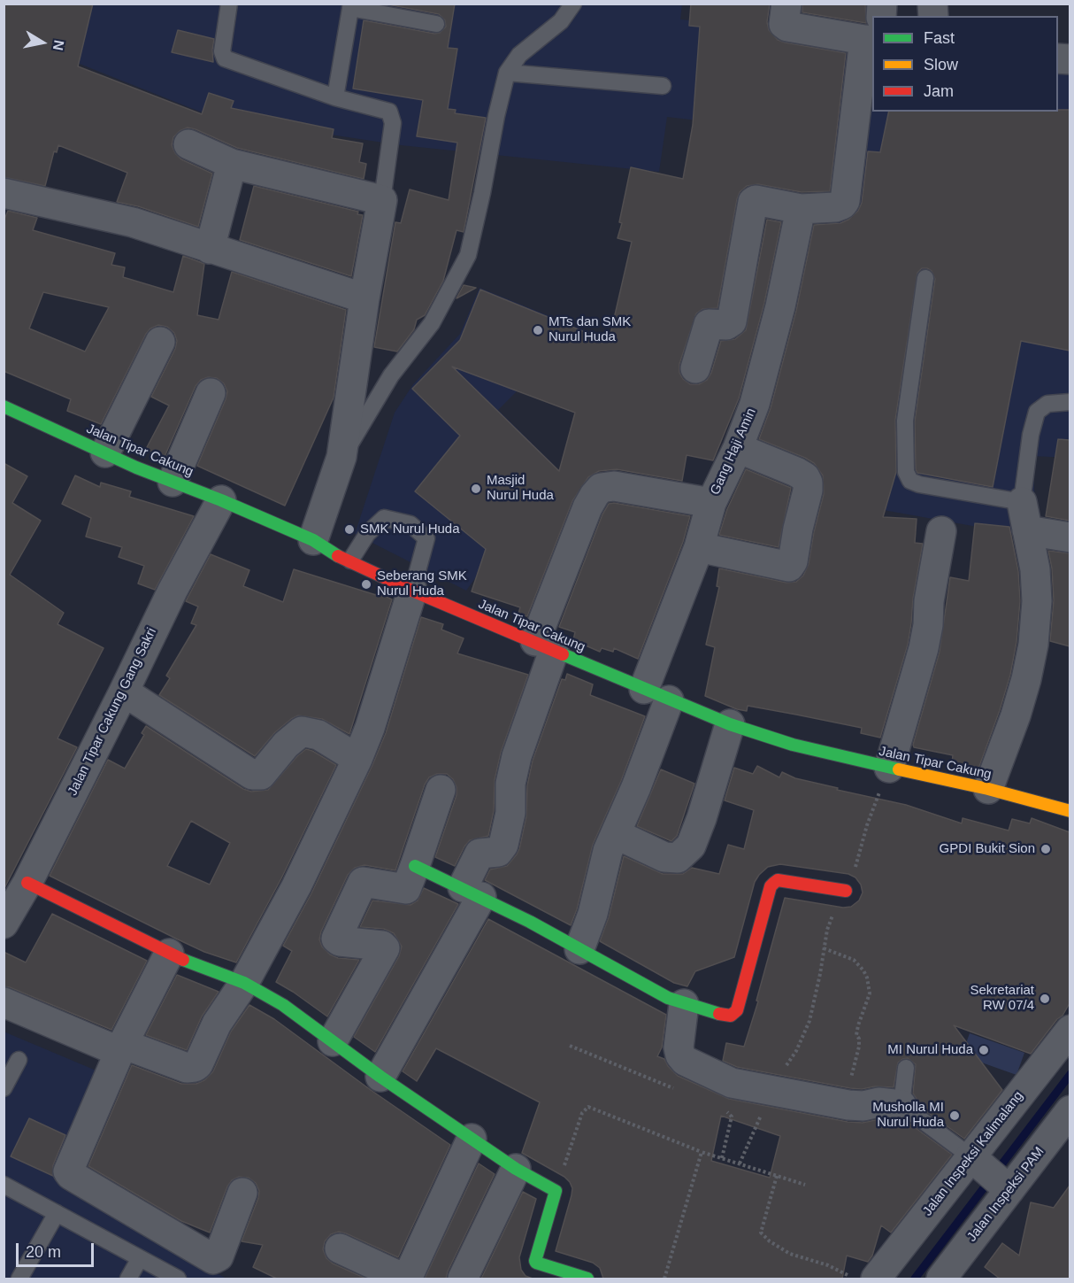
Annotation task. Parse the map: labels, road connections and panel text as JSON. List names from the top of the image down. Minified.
{"streets":{"street":["Jalan Tipar Cakung","Gang Haji Amin","Jalan Tipar Cakung Gang Sakri","Jalan Inspeksi Kalimalang","Jalan Inspeksi PAM"]},"crossings":[["Jalan Tipar Cakung","Gang Haji Amin"],["Jalan Tipar Cakung","Jalan Tipar Cakung Gang Sakri"]],"places":["MTs dan SMK Nurul Huda","Masjid Nurul Huda","SMK Nurul Huda","Seberang SMK Nurul Huda","GPDI Bukit Sion","Sekretariat RW 07/4","MI Nurul Huda","Musholla MI Nurul Huda"],"legend":["Fast","Slow","Jam"],"scale_bar":"20 m","north":"right"}
